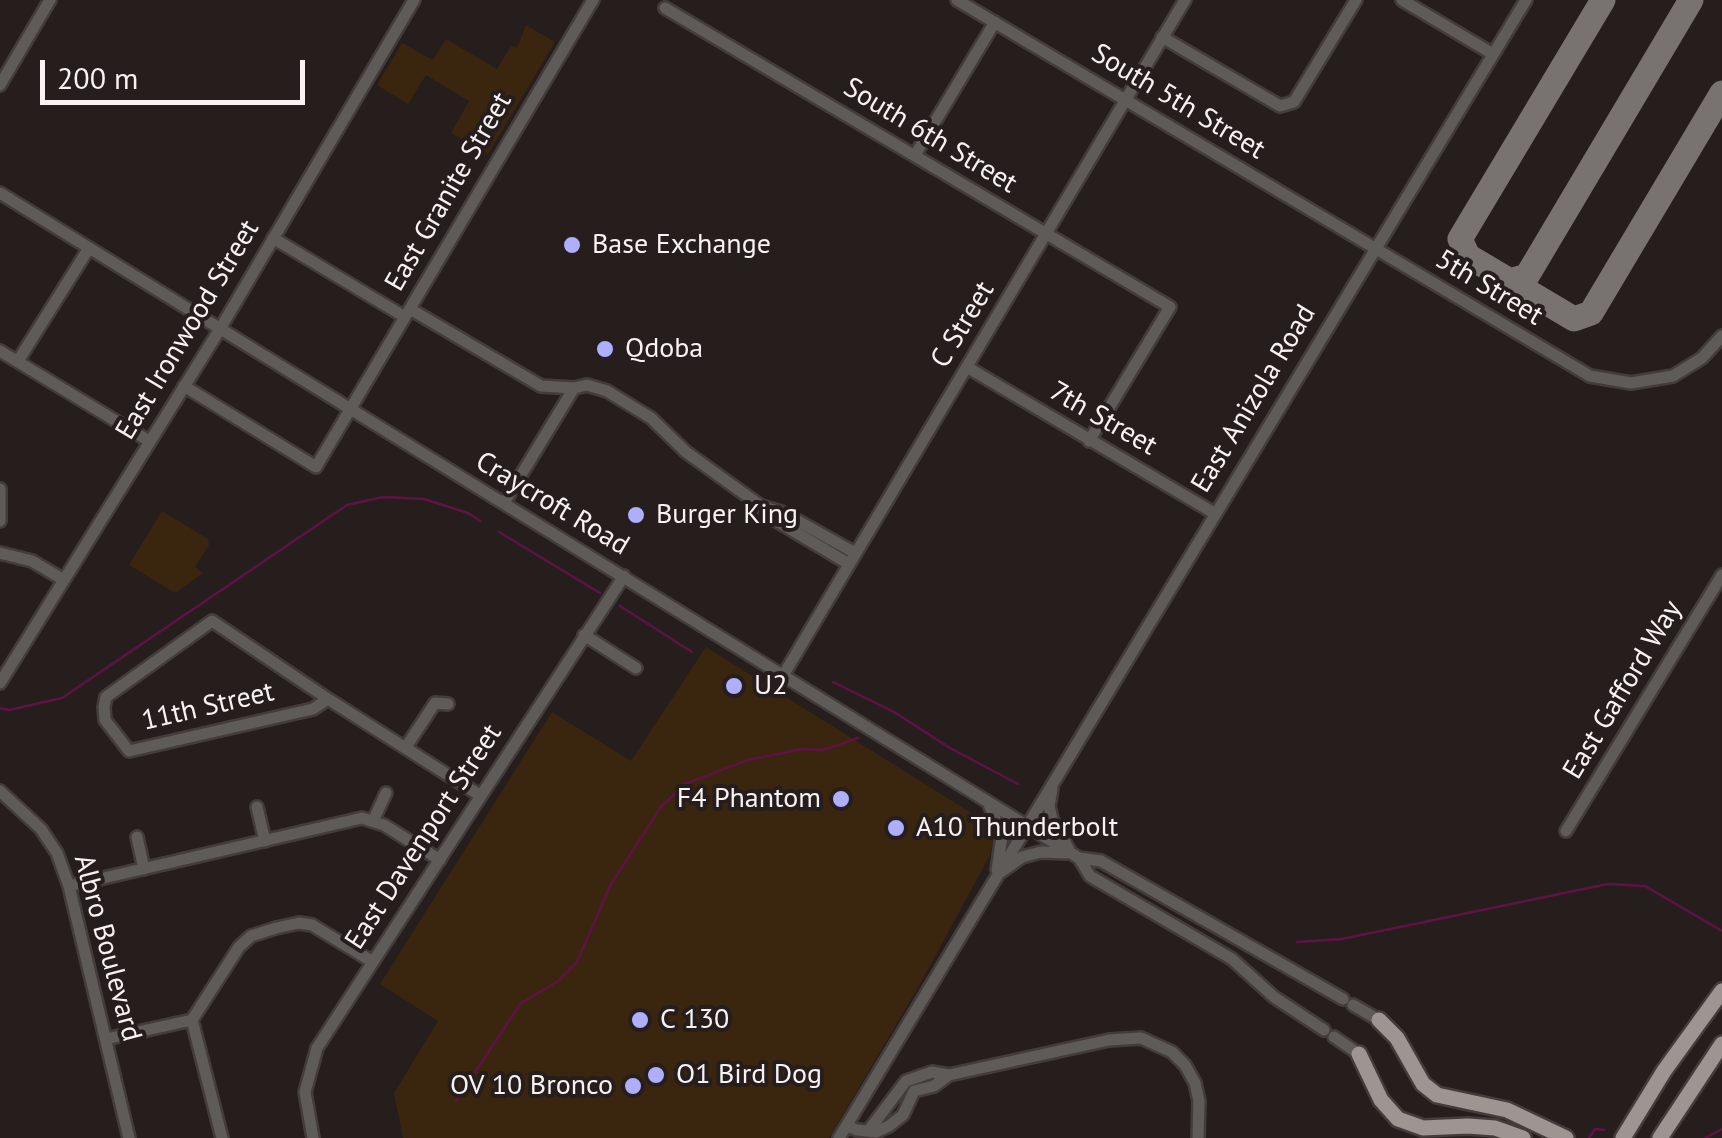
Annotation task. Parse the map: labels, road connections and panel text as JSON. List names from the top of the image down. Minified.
{"streets":{"street":["South 5th Street","South 6th Street","East Granite Street","5th Street","C Street","East Ironwood Street","East Anizola Road","7th Street","Craycroft Road","East Gafford Way","11th Street","East Davenport Street","Albro Boulevard"]},"crossings":[["South 5th Street","5th Street"],["South 5th Street","C Street"],["South 5th Street","East Anizola Road"],["South 6th Street","C Street"],["South 6th Street","7th Street"],["East Granite Street","East Ironwood Street"],["East Granite Street","Craycroft Road"],["5th Street","East Anizola Road"],["C Street","7th Street"],["C Street","Craycroft Road"],["East Ironwood Street","Craycroft Road"],["East Anizola Road","7th Street"],["East Anizola Road","Craycroft Road"],["Craycroft Road","East Davenport Street"],["11th Street","East Davenport Street"]],"places":["Base Exchange","Qdoba","Burger King","U2","F4 Phantom","A10 Thunderbolt","C 130","O1 Bird Dog","OV 10 Bronco"],"scale_bar":"200 m"}
